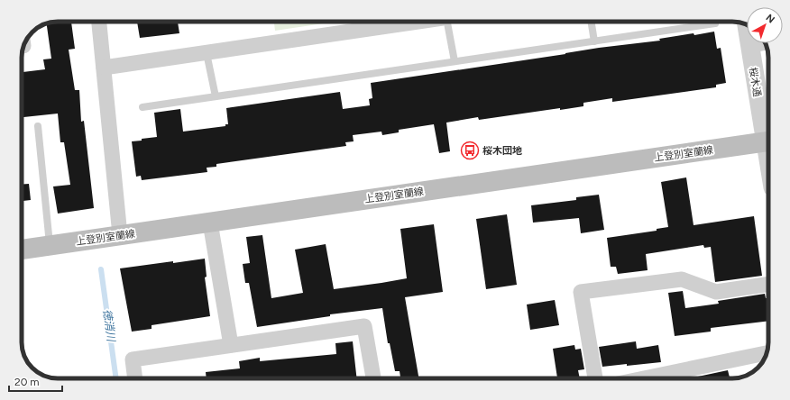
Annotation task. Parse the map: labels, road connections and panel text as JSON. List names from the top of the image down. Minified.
{"streets":{"main road":["上登別室蘭線"],"street":["桜木通"]},"water":["徳消川"],"places":{"bus stop":["桜木団地"]},"scale_bar":"20 m","north":"top right"}
